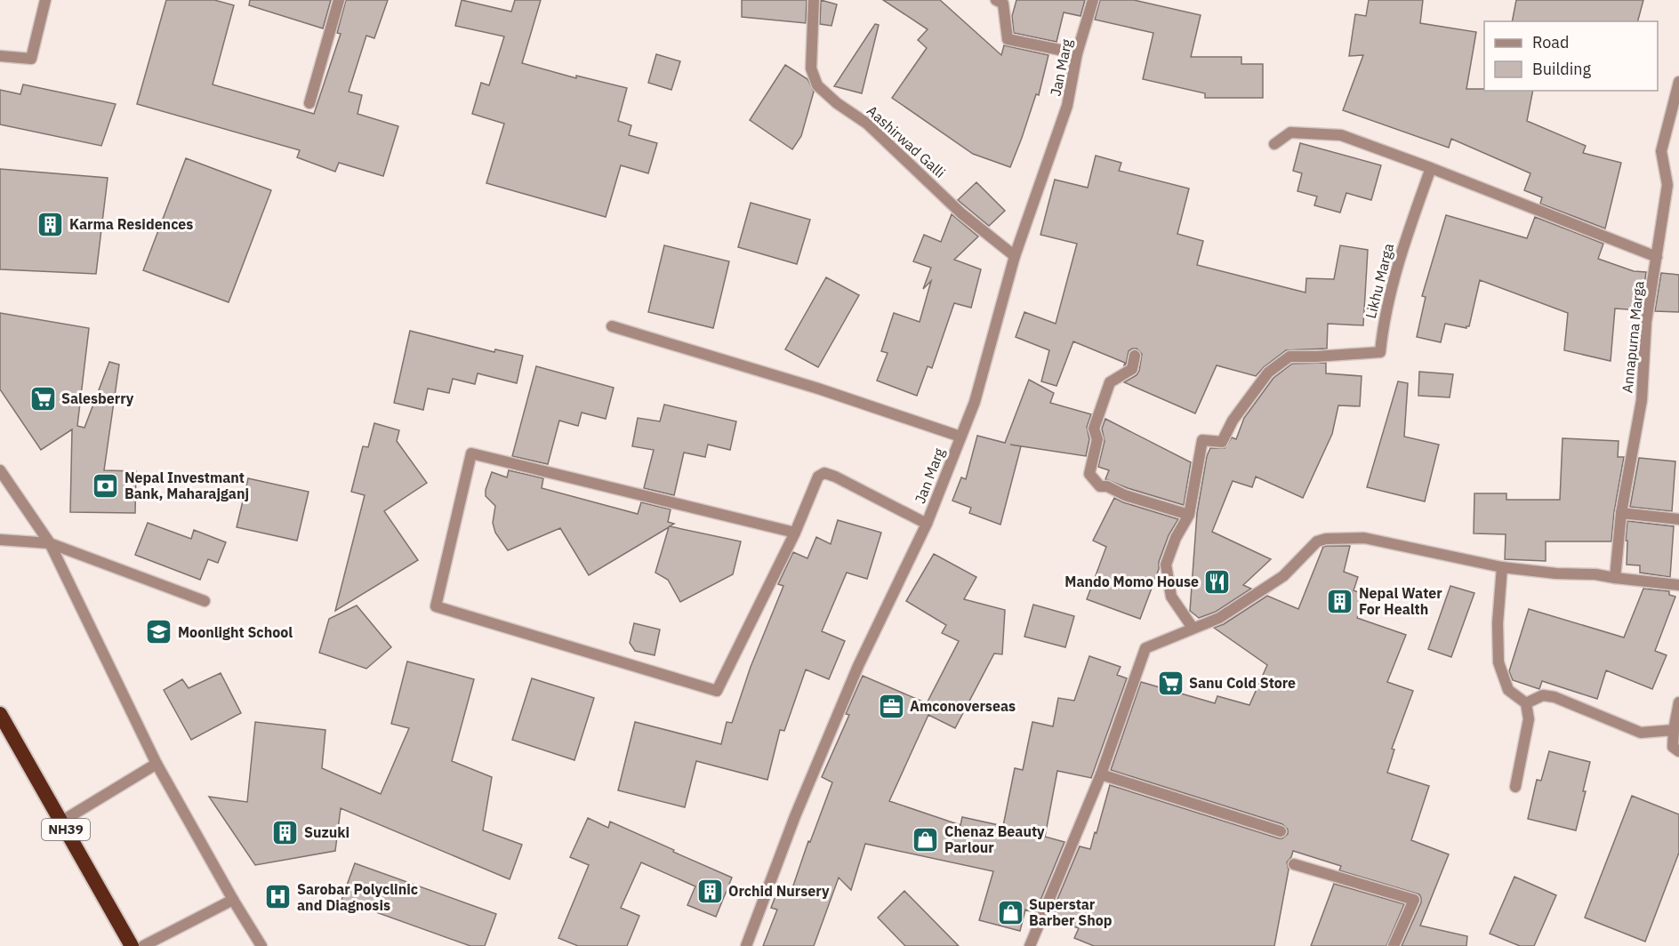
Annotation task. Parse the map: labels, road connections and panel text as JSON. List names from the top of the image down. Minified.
{"streets":{"highway":["NH39"],"street":["Jan Marg","Aashirwad Galli","Likhu Marga","Annapurna Marga"]},"crossings":[["Jan Marg","Aashirwad Galli"]],"places":{"building":["Karma Residences","Nepal Water For Health","Suzuki","Orchid Nursery"],"supermarket":["Salesberry","Sanu Cold Store"],"bank":["Nepal Investmant Bank, Maharajganj"],"restaurant":["Mando Momo House"],"school or university":["Moonlight School"],"office":["Amconoverseas"],"shop":["Chenaz Beauty Parlour","Superstar Barber Shop"],"hospital":["Sarobar Polyclinic and Diagnosis"]},"legend":["Road","Building"]}
